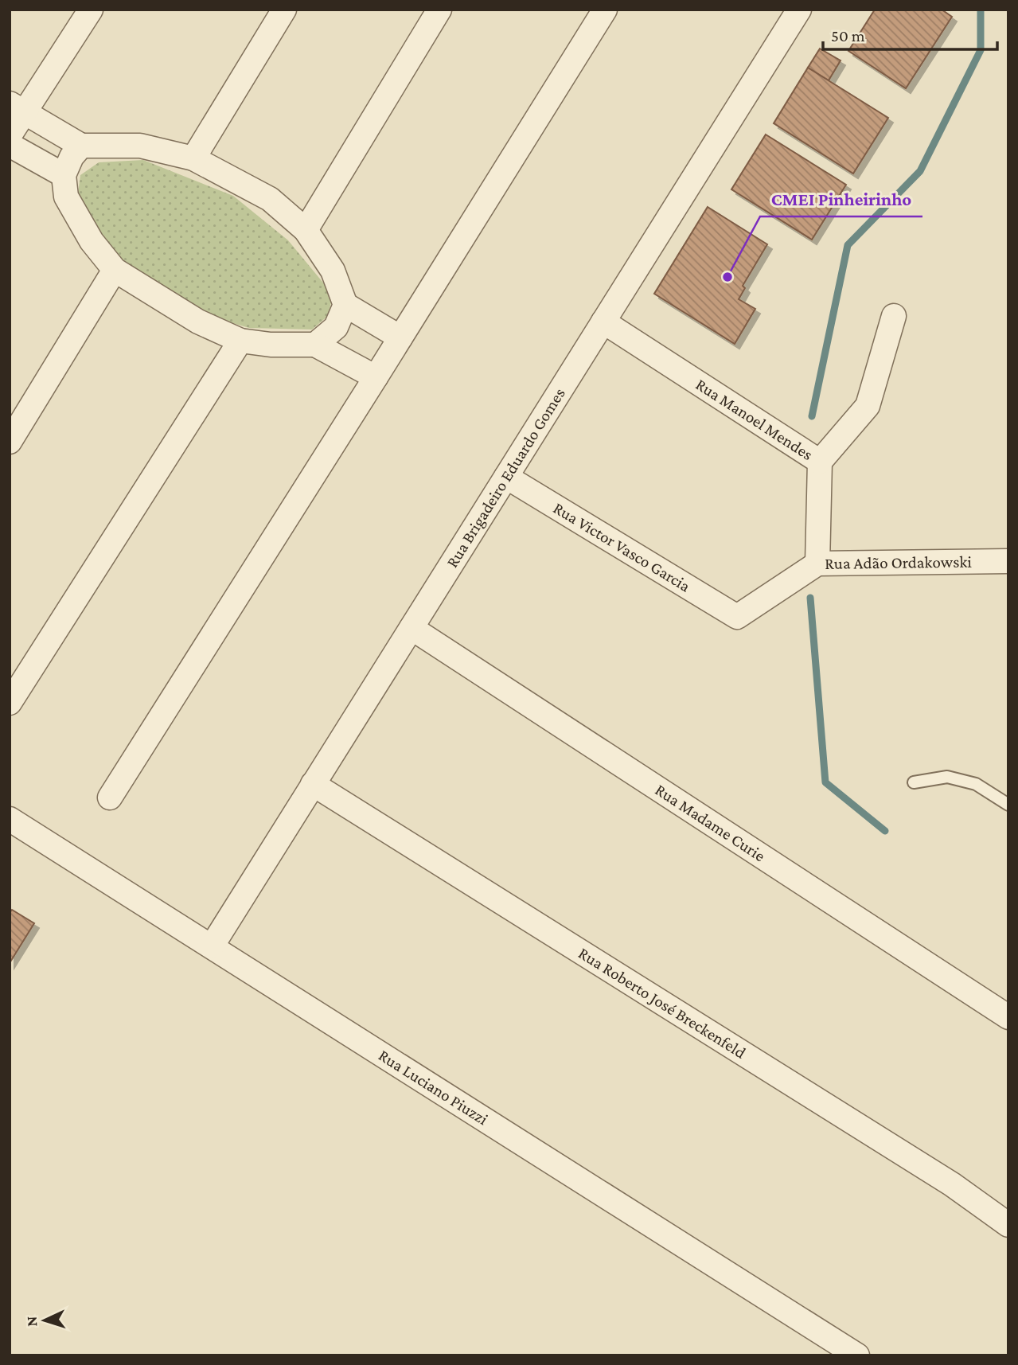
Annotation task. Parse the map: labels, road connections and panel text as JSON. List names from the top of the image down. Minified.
{"streets":{"street":["Rua Manoel Mendes","Rua Brigadeiro Eduardo Gomes","Rua Victor Vasco Garcia","Rua Adão Ordakowski","Rua Madame Curie","Rua Roberto José Breckenfeld","Rua Luciano Piuzzi"]},"crossings":[["Rua Manoel Mendes","Rua Brigadeiro Eduardo Gomes"],["Rua Manoel Mendes","Rua Adão Ordakowski"],["Rua Brigadeiro Eduardo Gomes","Rua Victor Vasco Garcia"],["Rua Brigadeiro Eduardo Gomes","Rua Madame Curie"],["Rua Brigadeiro Eduardo Gomes","Rua Roberto José Breckenfeld"],["Rua Brigadeiro Eduardo Gomes","Rua Luciano Piuzzi"],["Rua Victor Vasco Garcia","Rua Adão Ordakowski"]],"places":["CMEI Pinheirinho"],"scale_bar":"50 m","north":"left"}
